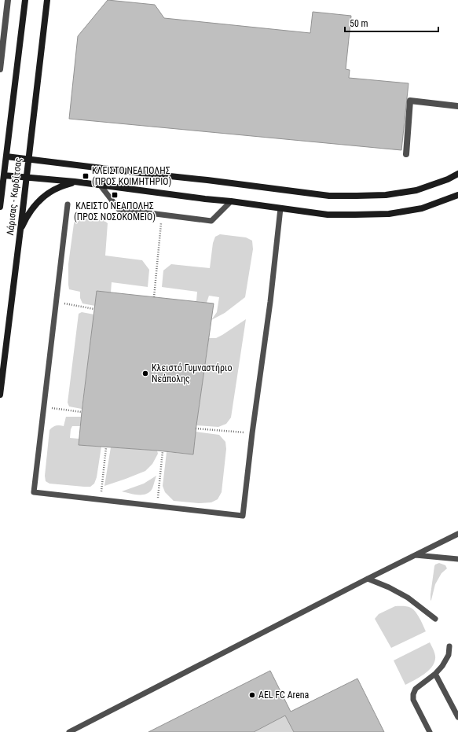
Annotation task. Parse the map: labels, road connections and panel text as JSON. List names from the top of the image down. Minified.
{"streets":{"street":["Λάρισας - Καρδίτσας"]},"places":{"transit":["ΚΛΕΙΣΤΟ ΝΕΑΠΟΛΗΣ (ΠΡΟΣ ΚΟΙΜΗΤΗΡΙΟ)","ΚΛΕΙΣΤΟ ΝΕΑΠΟΛΗΣ (ΠΡΟΣ ΝΟΣΟΚΟΜΕΙΟ)"],"other":["Κλειστό Γυμναστήριο Νεάπολης","AEL FC Arena"]},"scale_bar":"50 m"}
